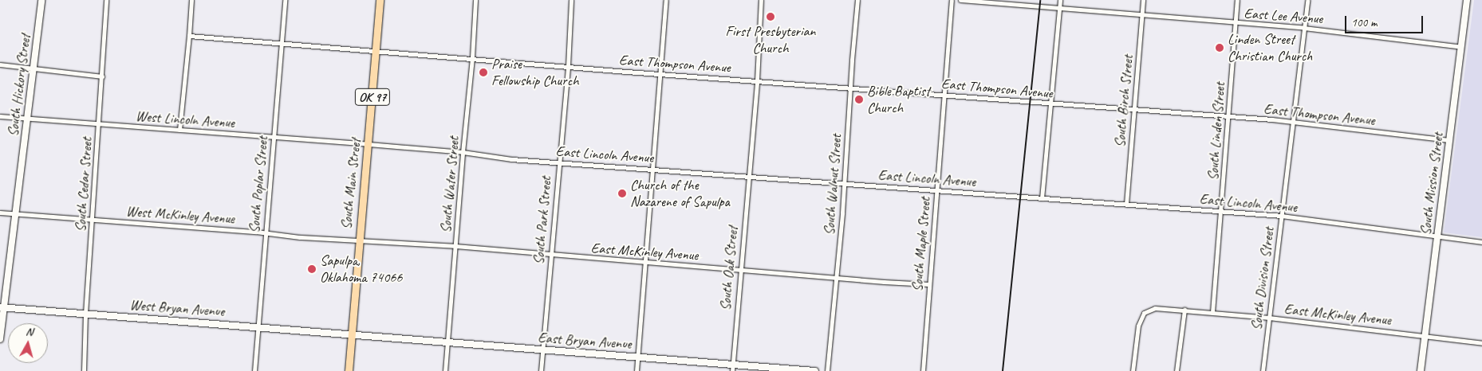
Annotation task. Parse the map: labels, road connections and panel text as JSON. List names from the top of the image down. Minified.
{"streets":{"main road":["OK 97","South Main Street"],"street":["East Lee Avenue","East Thompson Avenue","South Hickory Street","South Birch Street","West Lincoln Avenue","South Linden Street","East Lincoln Avenue","South Mission Street","South Cedar Street","South Poplar Street","South Water Street","South Walnut Street","West McKinley Avenue","South Park Street","South Maple Street","East McKinley Avenue","South Oak Street","South Division Street","West Bryan Avenue","East Bryan Avenue"]},"crossings":[["East Lee Avenue","South Birch Street"],["East Lee Avenue","South Linden Street"],["East Lee Avenue","South Mission Street"],["East Lee Avenue","South Division Street"],["East Thompson Avenue","South Birch Street"],["East Thompson Avenue","South Linden Street"],["East Thompson Avenue","South Main Street"],["East Thompson Avenue","South Mission Street"],["East Thompson Avenue","South Poplar Street"],["East Thompson Avenue","South Water Street"],["East Thompson Avenue","South Walnut Street"],["East Thompson Avenue","South Park Street"],["East Thompson Avenue","South Maple Street"],["East Thompson Avenue","South Oak Street"],["East Thompson Avenue","South Division Street"],["South Hickory Street","West Lincoln Avenue"],["South Hickory Street","West McKinley Avenue"],["South Hickory Street","West Bryan Avenue"],["South Birch Street","East Lincoln Avenue"],["West Lincoln Avenue","East Lincoln Avenue"],["West Lincoln Avenue","South Main Street"],["West Lincoln Avenue","South Cedar Street"],["West Lincoln Avenue","South Poplar Street"],["South Linden Street","East Lincoln Avenue"],["South Linden Street","East McKinley Avenue"],["East Lincoln Avenue","South Main Street"],["East Lincoln Avenue","South Mission Street"],["East Lincoln Avenue","South Water Street"],["East Lincoln Avenue","South Walnut Street"],["East Lincoln Avenue","South Park Street"],["East Lincoln Avenue","South Maple Street"],["East Lincoln Avenue","South Oak Street"],["East Lincoln Avenue","South Division Street"],["South Main Street","West McKinley Avenue"],["South Main Street","East McKinley Avenue"],["South Main Street","West Bryan Avenue"],["South Main Street","East Bryan Avenue"],["South Mission Street","East McKinley Avenue"],["South Cedar Street","West McKinley Avenue"],["South Cedar Street","West Bryan Avenue"],["South Poplar Street","West McKinley Avenue"],["South Poplar Street","West Bryan Avenue"],["South Water Street","East McKinley Avenue"],["South Water Street","East Bryan Avenue"],["South Walnut Street","East McKinley Avenue"],["West McKinley Avenue","East McKinley Avenue"],["South Park Street","East McKinley Avenue"],["South Park Street","East Bryan Avenue"],["South Maple Street","East McKinley Avenue"],["East McKinley Avenue","South Oak Street"],["East McKinley Avenue","South Division Street"],["South Oak Street","East Bryan Avenue"],["West Bryan Avenue","East Bryan Avenue"]],"places":["First Presbyterian Church","Linden Street Christian Church","Praise Fellowship Church","Bible Baptist Church","Church of the Nazarene of Sapulpa","Sapulpa, Oklahoma 74066"],"scale_bar":"100 m","north":"top"}
